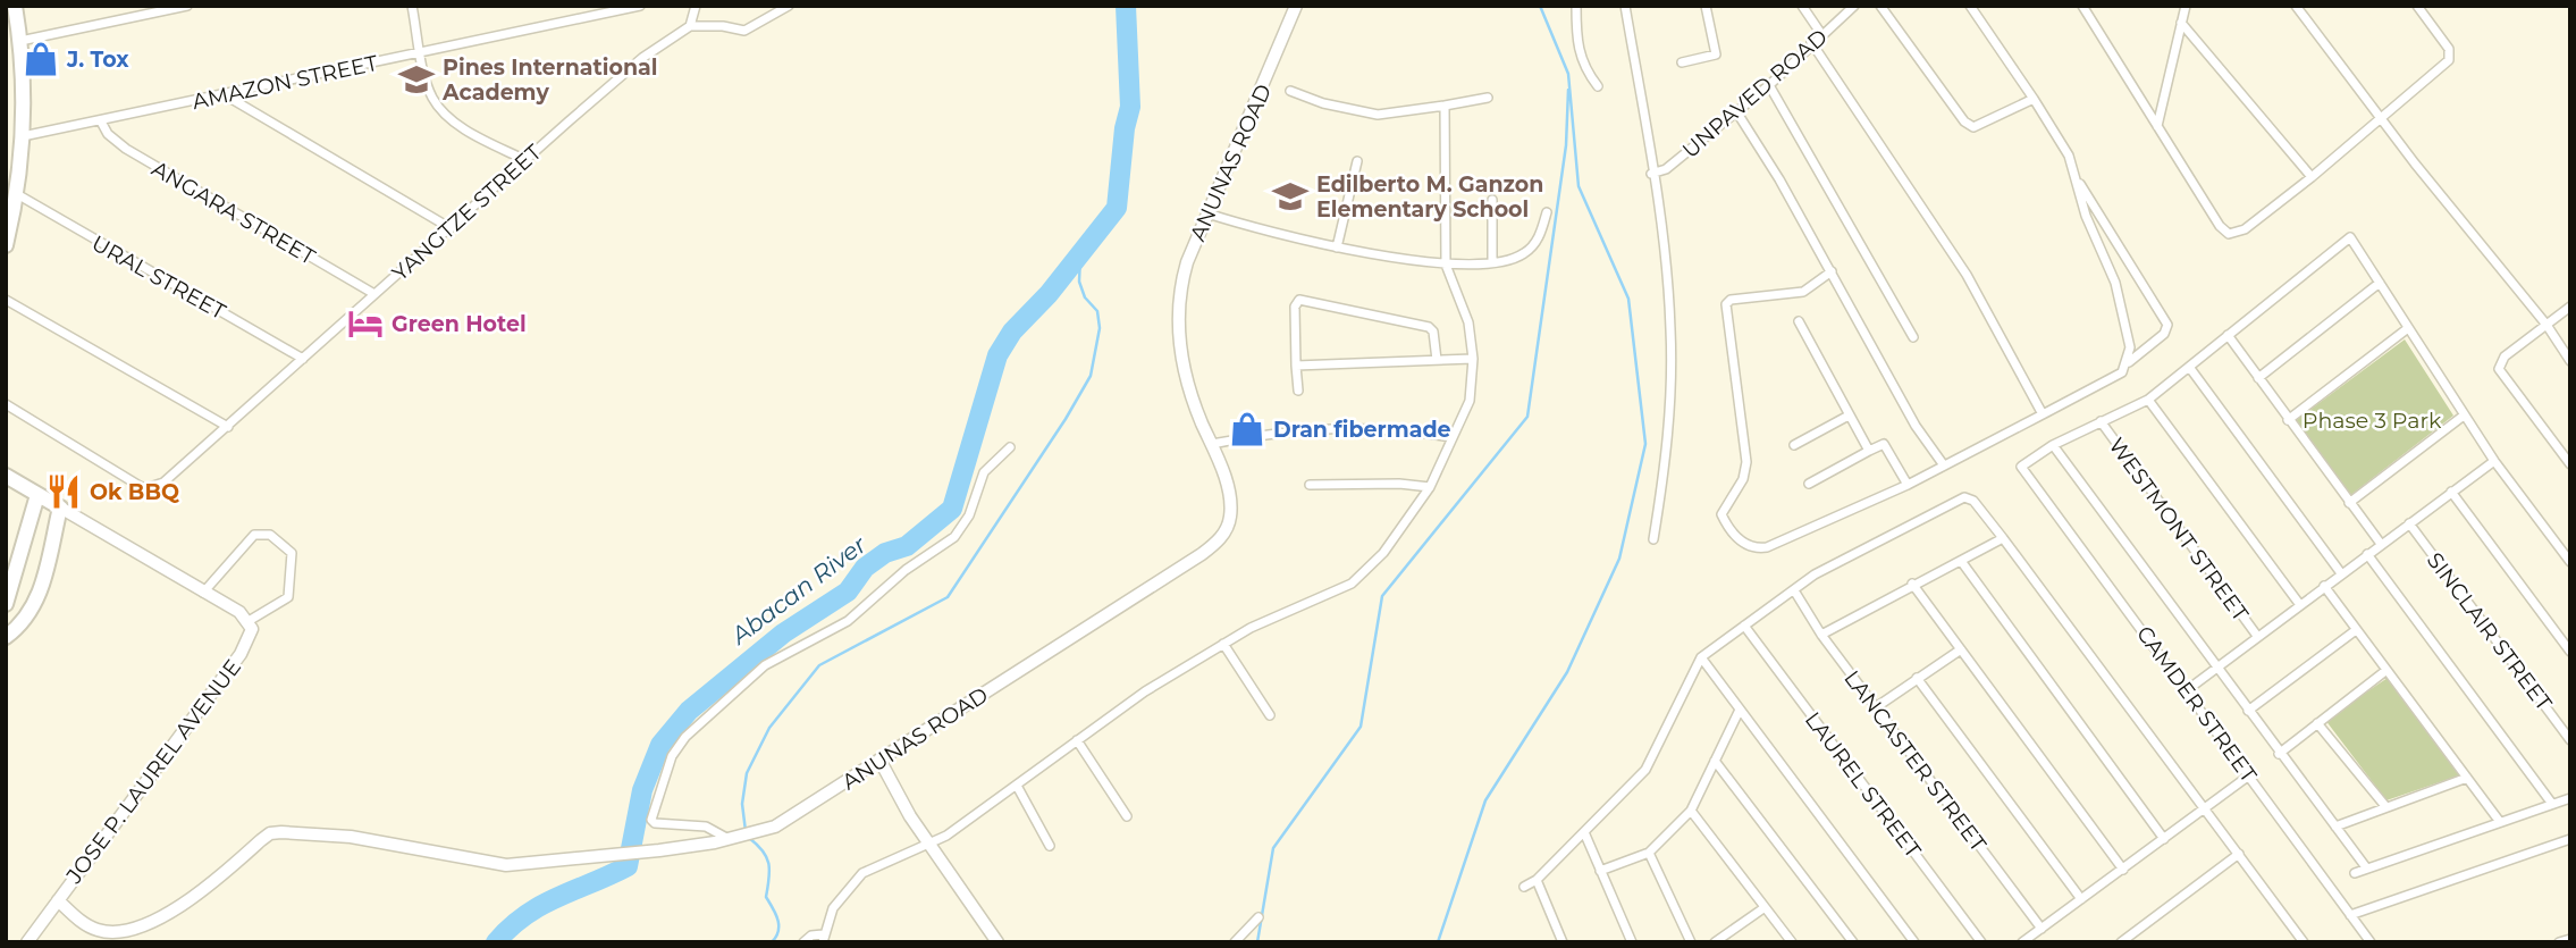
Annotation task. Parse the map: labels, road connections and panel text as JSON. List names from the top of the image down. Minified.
{"streets":{"street":["AMAZON STREET","UNPAVED ROAD","ANUNAS ROAD","ANGARA STREET","YANGTZE STREET","URAL STREET","WESTMONT STREET","SINCLAIR STREET","CAMDER STREET","LANCASTER STREET","JOSE P. LAUREL AVENUE","LAUREL STREET"]},"crossings":[["AMAZON STREET","ANGARA STREET"],["ANUNAS ROAD","JOSE P. LAUREL AVENUE"],["ANGARA STREET","YANGTZE STREET"],["YANGTZE STREET","URAL STREET"]],"water":["Abacan River"],"parks":["Phase 3 Park"],"places":{"shop":["J. Tox","Dran fibermade"],"school or university":["Pines International Academy","Edilberto M. Ganzon Elementary School"],"hotel":["Green Hotel"],"restaurant":["Ok BBQ"]}}
